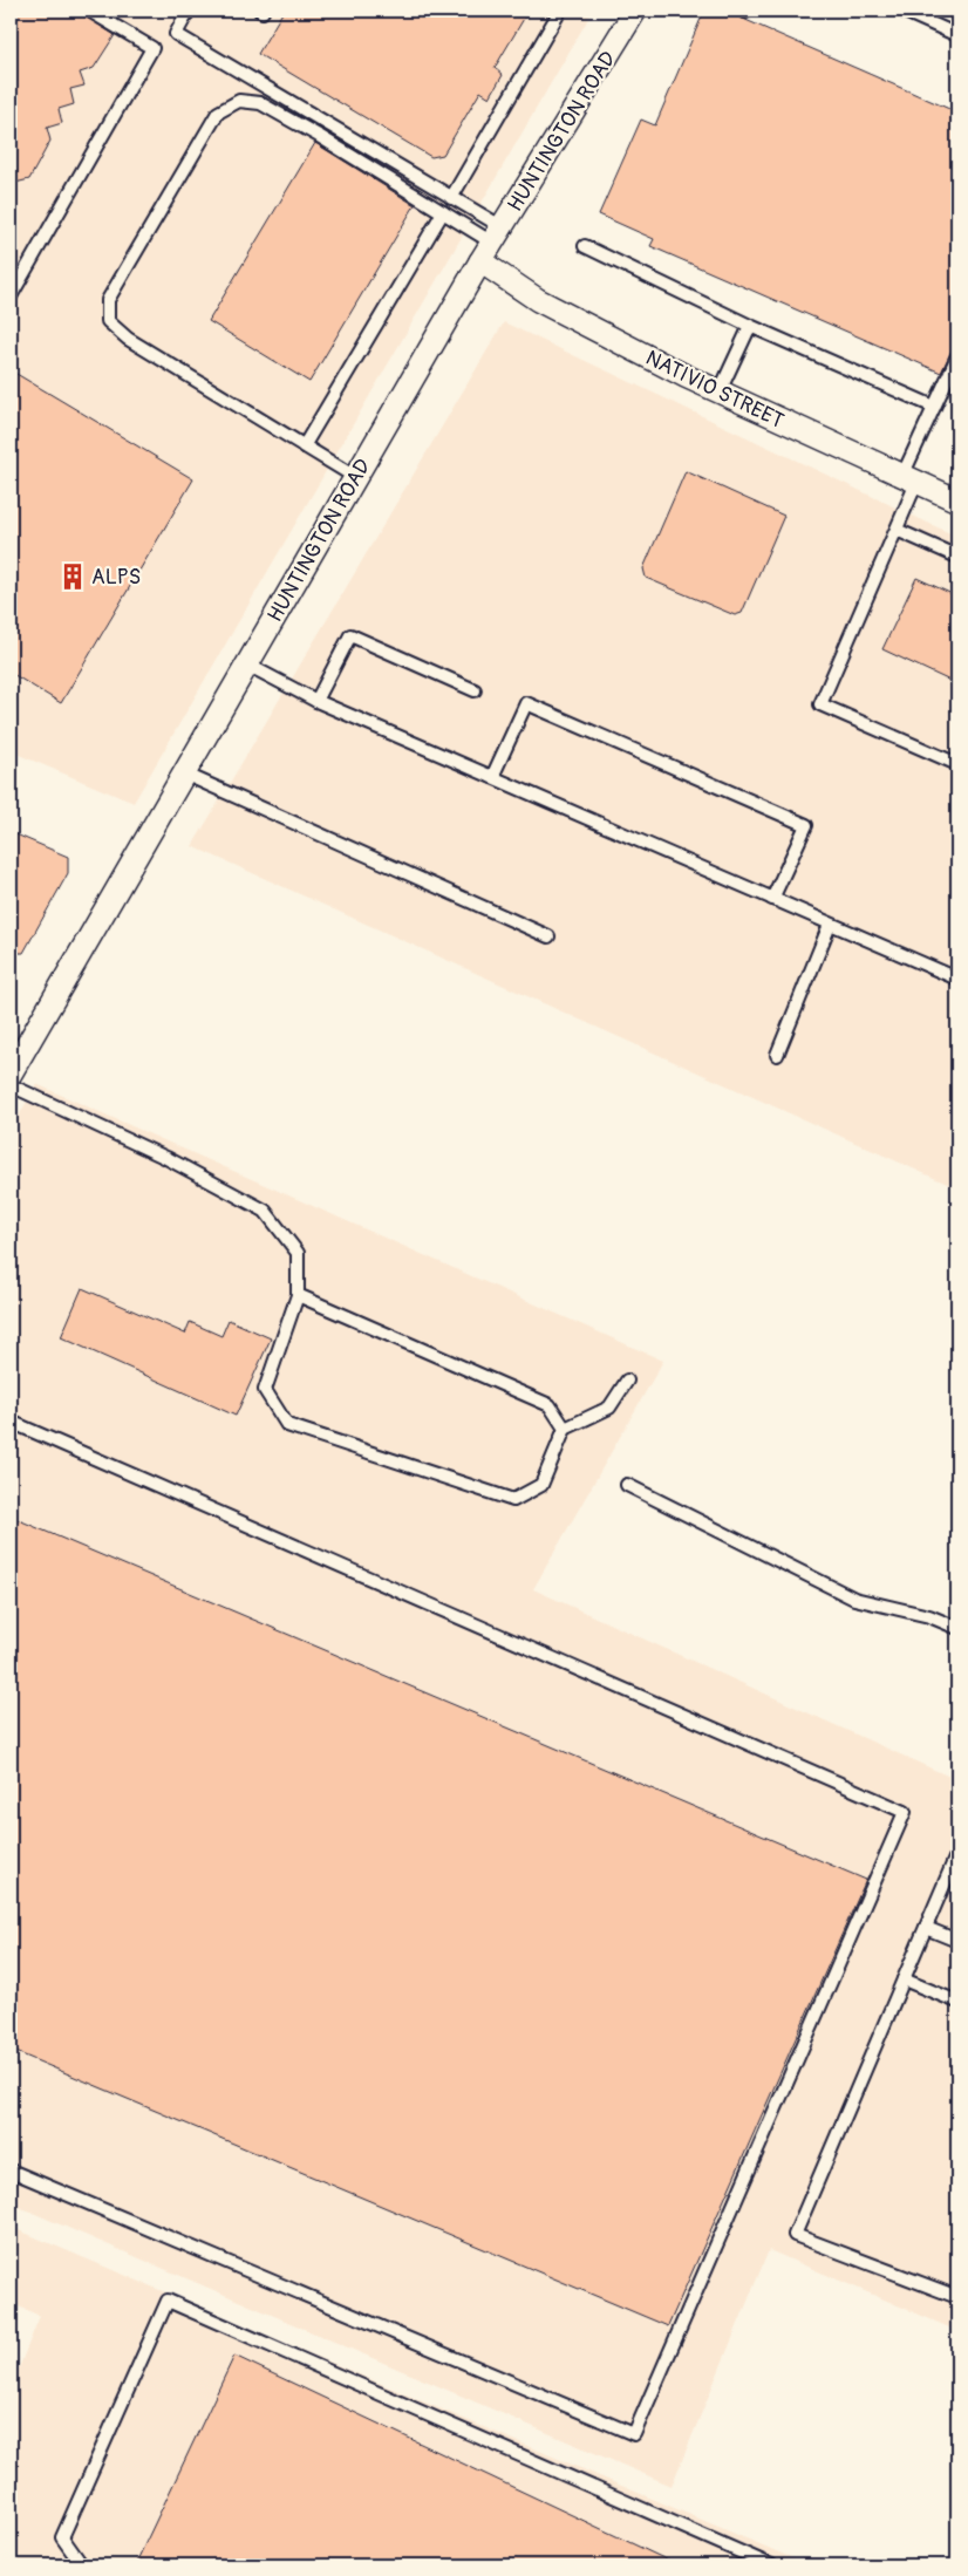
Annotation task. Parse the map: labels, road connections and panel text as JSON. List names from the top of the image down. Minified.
{"streets":{"street":["HUNTINGTON ROAD","NATIVIO STREET"]},"crossings":[["HUNTINGTON ROAD","NATIVIO STREET"]],"places":{"building":["ALPS"]}}
